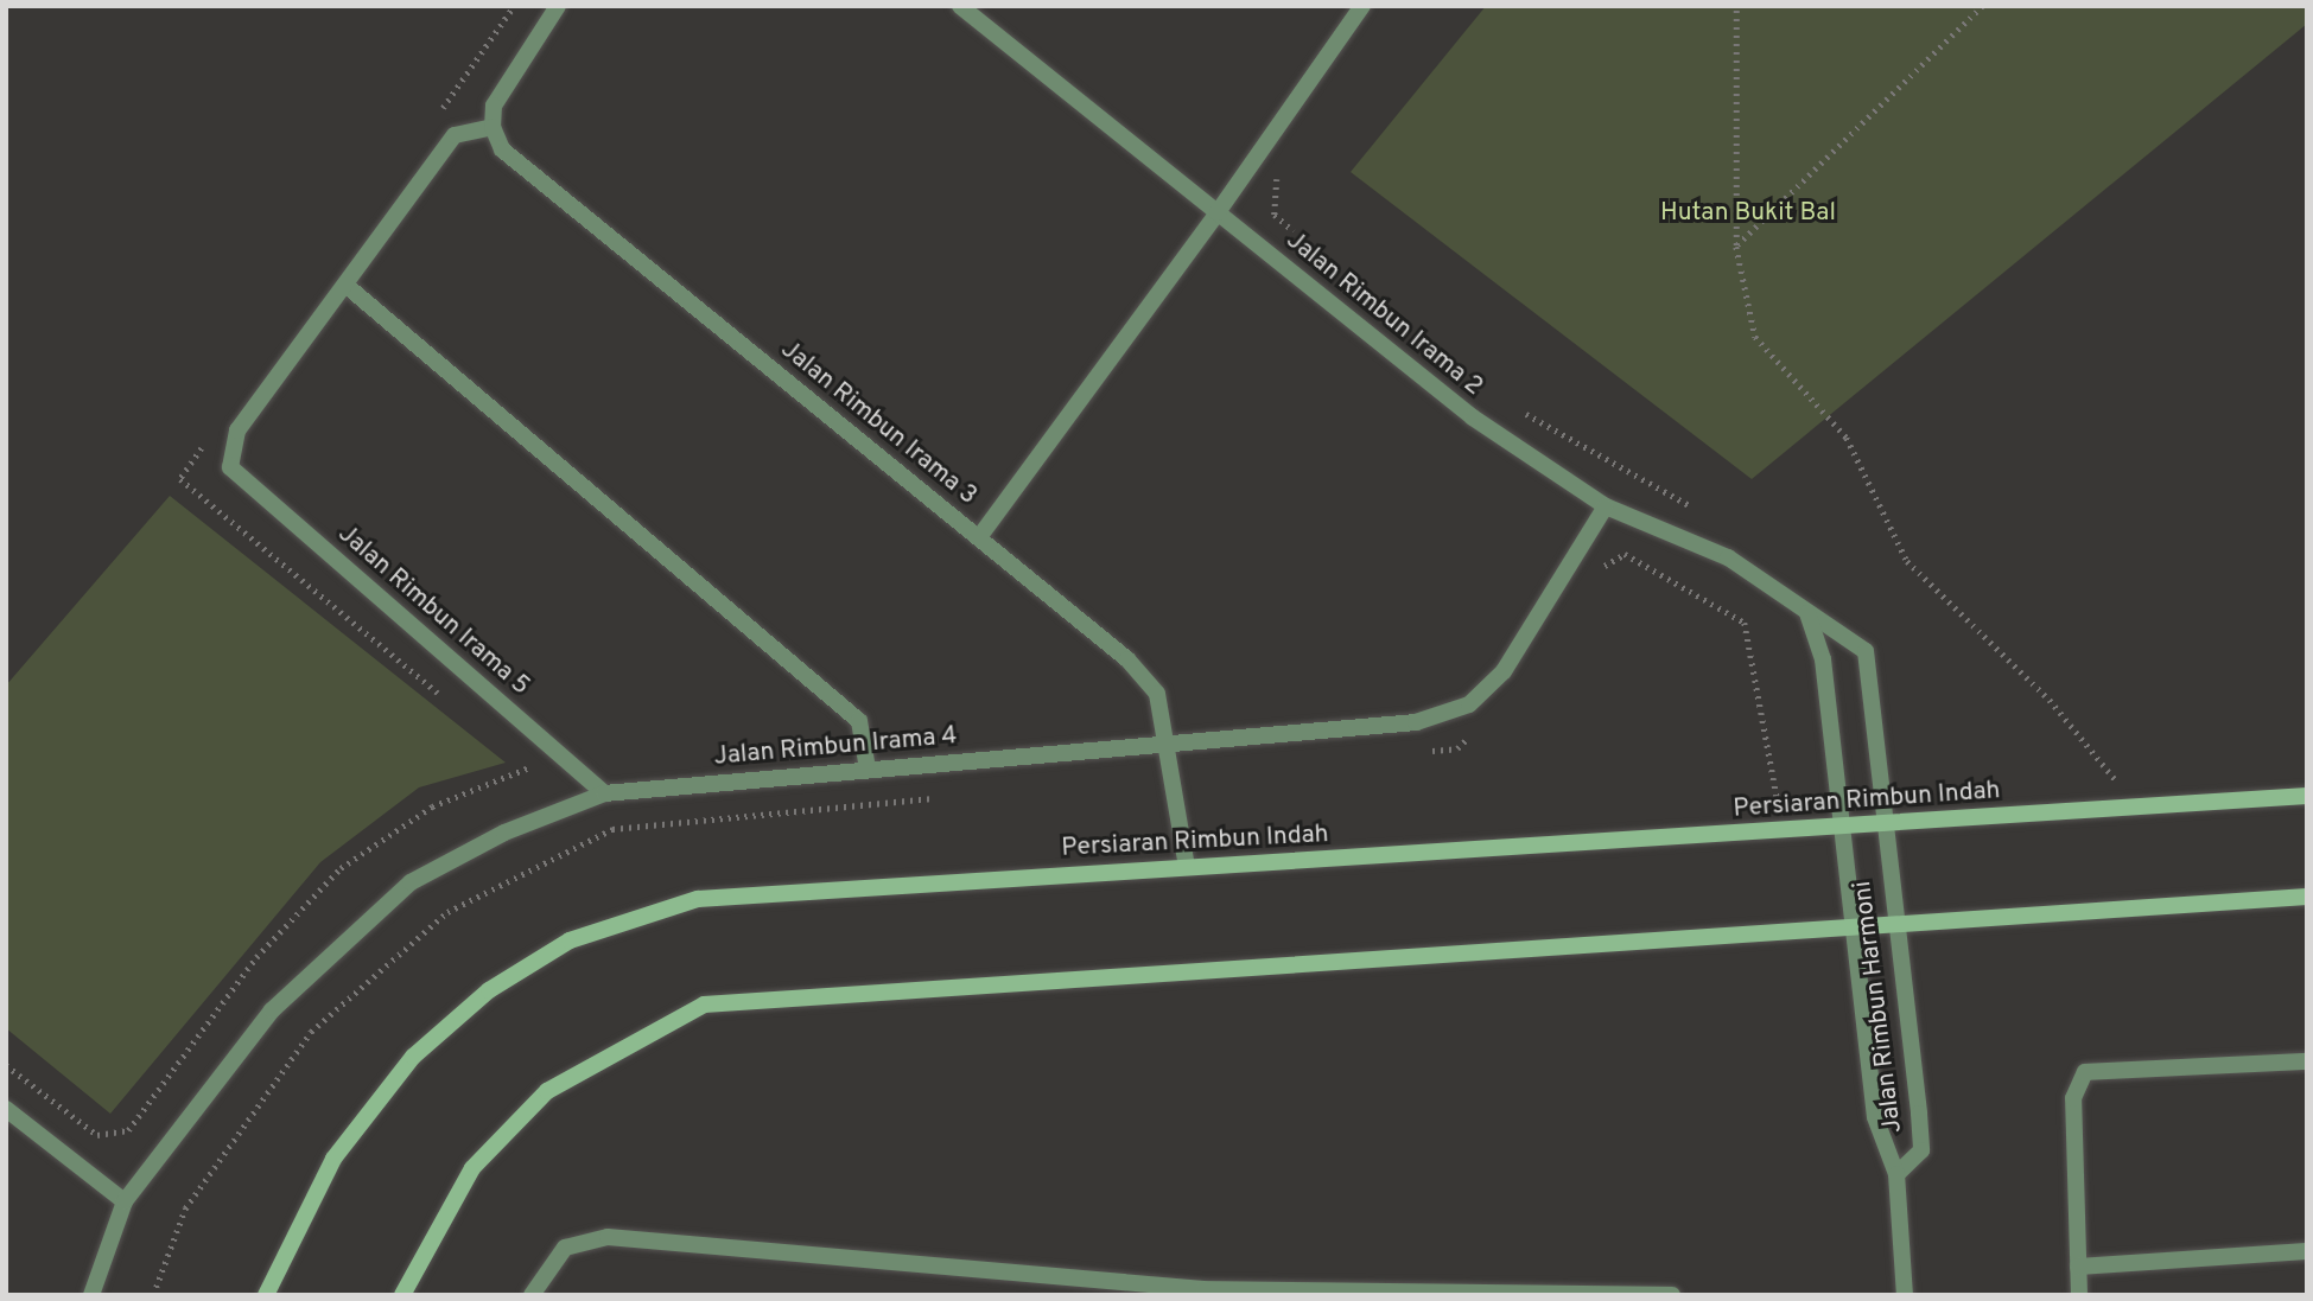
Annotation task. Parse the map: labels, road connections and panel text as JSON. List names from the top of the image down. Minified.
{"streets":{"street":["Jalan Rimbun Irama 2","Jalan Rimbun Irama 3","Jalan Rimbun Irama 5","Jalan Rimbun Irama 4","Persiaran Rimbun Indah","Jalan Rimbun Harmoni"]},"crossings":[["Jalan Rimbun Irama 2","Jalan Rimbun Irama 4"],["Jalan Rimbun Irama 2","Persiaran Rimbun Indah"],["Jalan Rimbun Irama 2","Jalan Rimbun Harmoni"],["Jalan Rimbun Irama 3","Jalan Rimbun Irama 4"],["Jalan Rimbun Irama 3","Persiaran Rimbun Indah"],["Jalan Rimbun Irama 5","Jalan Rimbun Irama 4"],["Persiaran Rimbun Indah","Jalan Rimbun Harmoni"]],"parks":["Hutan Bukit Bal"]}
